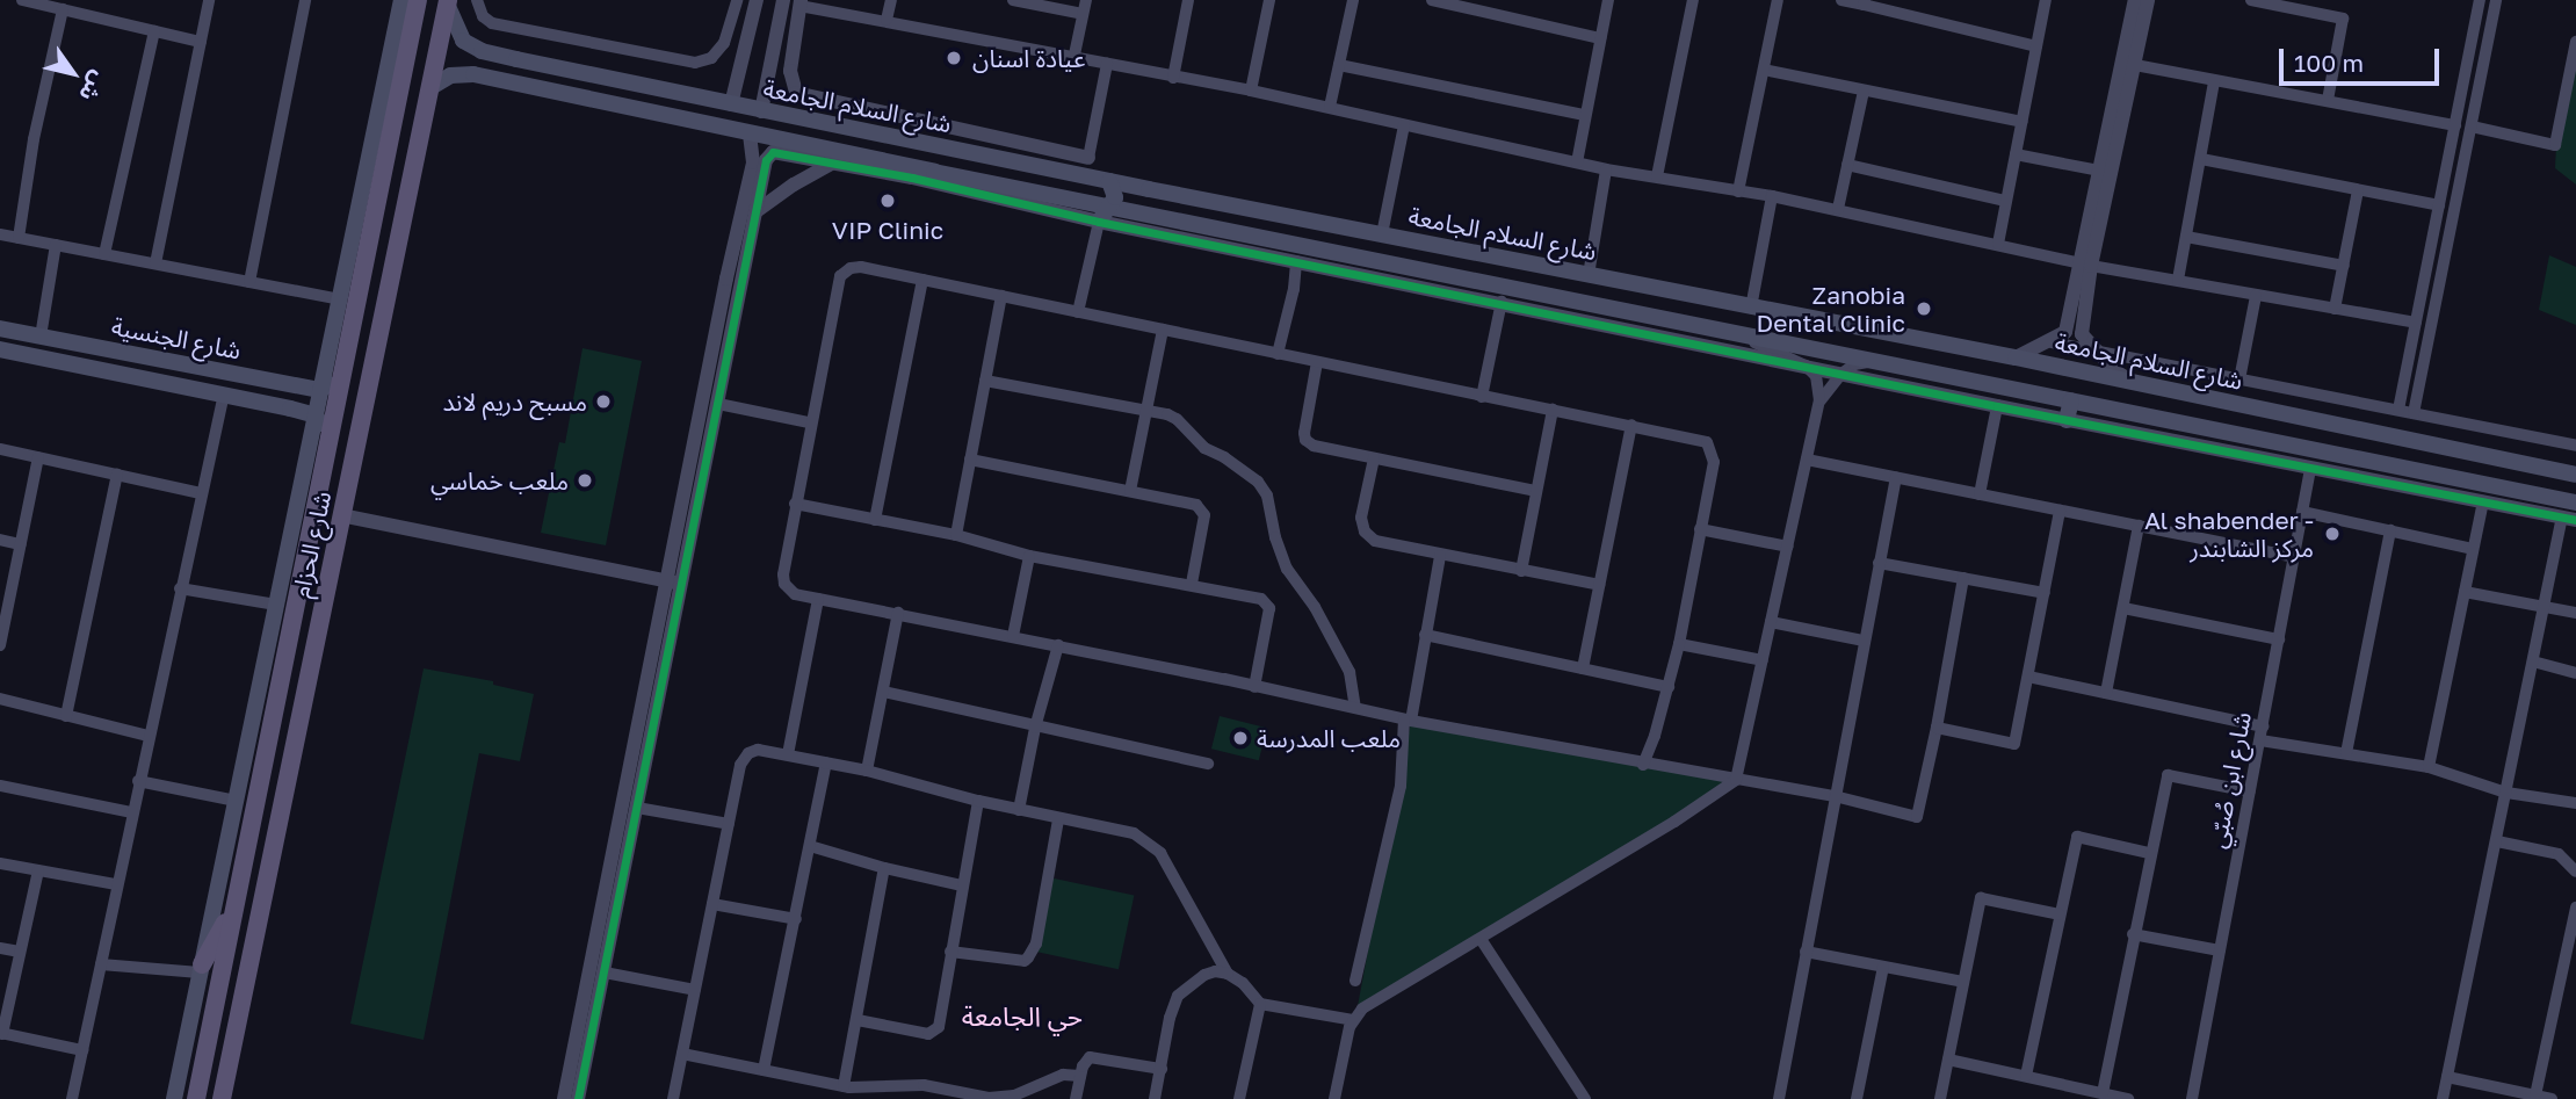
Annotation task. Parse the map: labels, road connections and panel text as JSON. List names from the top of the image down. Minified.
{"streets":{"main road":["شارع السلام الجامعة","شارع الجنسية","شارع الحزام"],"street":["شارع ابن صُبّي"]},"crossings":[["شارع السلام الجامعة","شارع الحزام"]],"districts":["حي الجامعة"],"places":["عيادة اسنان","VIP Clinic","Zanobia Dental Clinic","مسبح دريم لاند","ملعب خماسي","Al shabender - مركز الشابندر","ملعب المدرسة"],"scale_bar":"100 m","north":"bottom right"}
